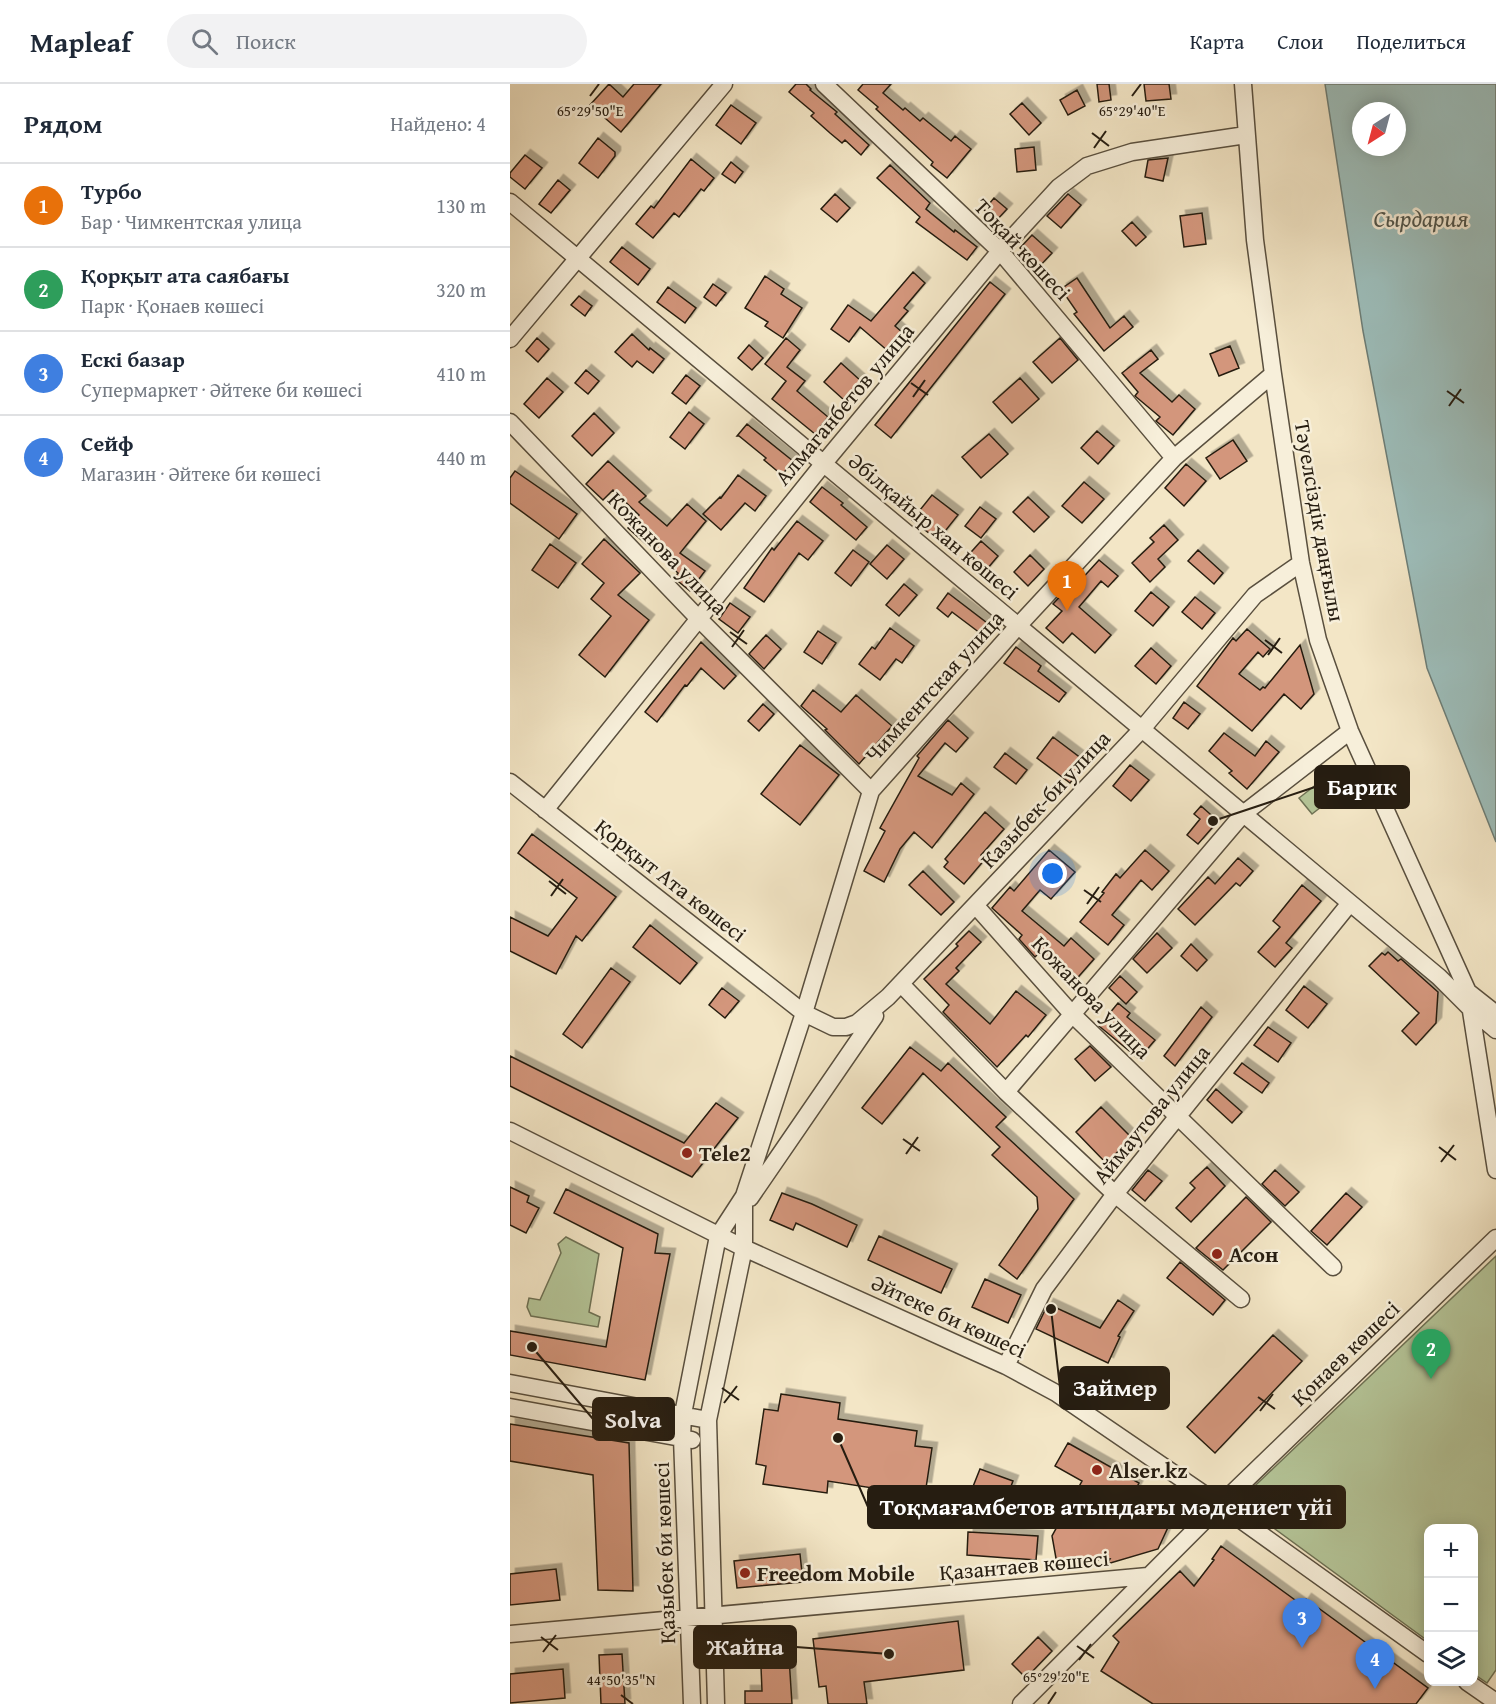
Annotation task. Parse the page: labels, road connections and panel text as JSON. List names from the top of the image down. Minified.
{"streets":{"street":["Тоқай көшесі","Алмаганбетов улица","Тәуелсіздік даңғылы","Әбілқайыр хан көшесі","Кожанова улица","Чимкентская улица","Казыбек-би улица","Қорқыт Ата көшесі","Аймаутова улица","Әйтеке би көшесі","Қонаев көшесі","Қазыбек би көшесі","Қазантаев көшесі"]},"crossings":[["Тоқай көшесі","Алмаганбетов улица"],["Тоқай көшесі","Чимкентская улица"],["Алмаганбетов улица","Тәуелсіздік даңғылы"],["Алмаганбетов улица","Әбілқайыр хан көшесі"],["Алмаганбетов улица","Кожанова улица"],["Алмаганбетов улица","Қорқыт Ата көшесі"],["Тәуелсіздік даңғылы","Чимкентская улица"],["Тәуелсіздік даңғылы","Казыбек-би улица"],["Әбілқайыр хан көшесі","Чимкентская улица"],["Әбілқайыр хан көшесі","Казыбек-би улица"],["Әбілқайыр хан көшесі","Аймаутова улица"],["Кожанова улица","Чимкентская улица"],["Кожанова улица","Казыбек-би улица"],["Кожанова улица","Аймаутова улица"],["Чимкентская улица","Казыбек-би улица"],["Чимкентская улица","Қорқыт Ата көшесі"],["Чимкентская улица","Қазыбек би көшесі"],["Казыбек-би улица","Қорқыт Ата көшесі"],["Казыбек-би улица","Қазыбек би көшесі"],["Қорқыт Ата көшесі","Қазыбек би көшесі"],["Аймаутова улица","Әйтеке би көшесі"],["Әйтеке би көшесі","Қонаев көшесі"],["Әйтеке би көшесі","Қазыбек би көшесі"],["Қонаев көшесі","Қазантаев көшесі"],["Қазыбек би көшесі","Қазантаев көшесі"]],"water":["Сырдария"],"places":["Барик","Tele2","Асон","Займер","Solva","Тоқмағамбетов атындағы мәдениет үйі","Alser.kz","Freedom Mobile","Жайна"],"north":"bottom left","page":{"header":"Mapleaf","search":"Поиск","nav":["Карта","Слои","Поделиться"],"heading":["Рядом","Найдено: 4"],"list":[{"mark":"1","name":"Турбо","note":"Бар · Чимкентская улица","value":"130 m"},{"mark":"2","name":"Қорқыт ата саябағы","note":"Парк · Қонаев көшесі","value":"320 m"},{"mark":"3","name":"Ескі базар","note":"Супермаркет · Әйтеке би көшесі","value":"410 m"},{"mark":"4","name":"Сейф","note":"Магазин · Әйтеке би көшесі","value":"440 m"}],"pins":["1","2","3","4"],"map_buttons":["+","−"]},"coordinates":["65°29'50\"E","65°29'40\"E","65°29'20\"E","44°50'35\"N"]}
